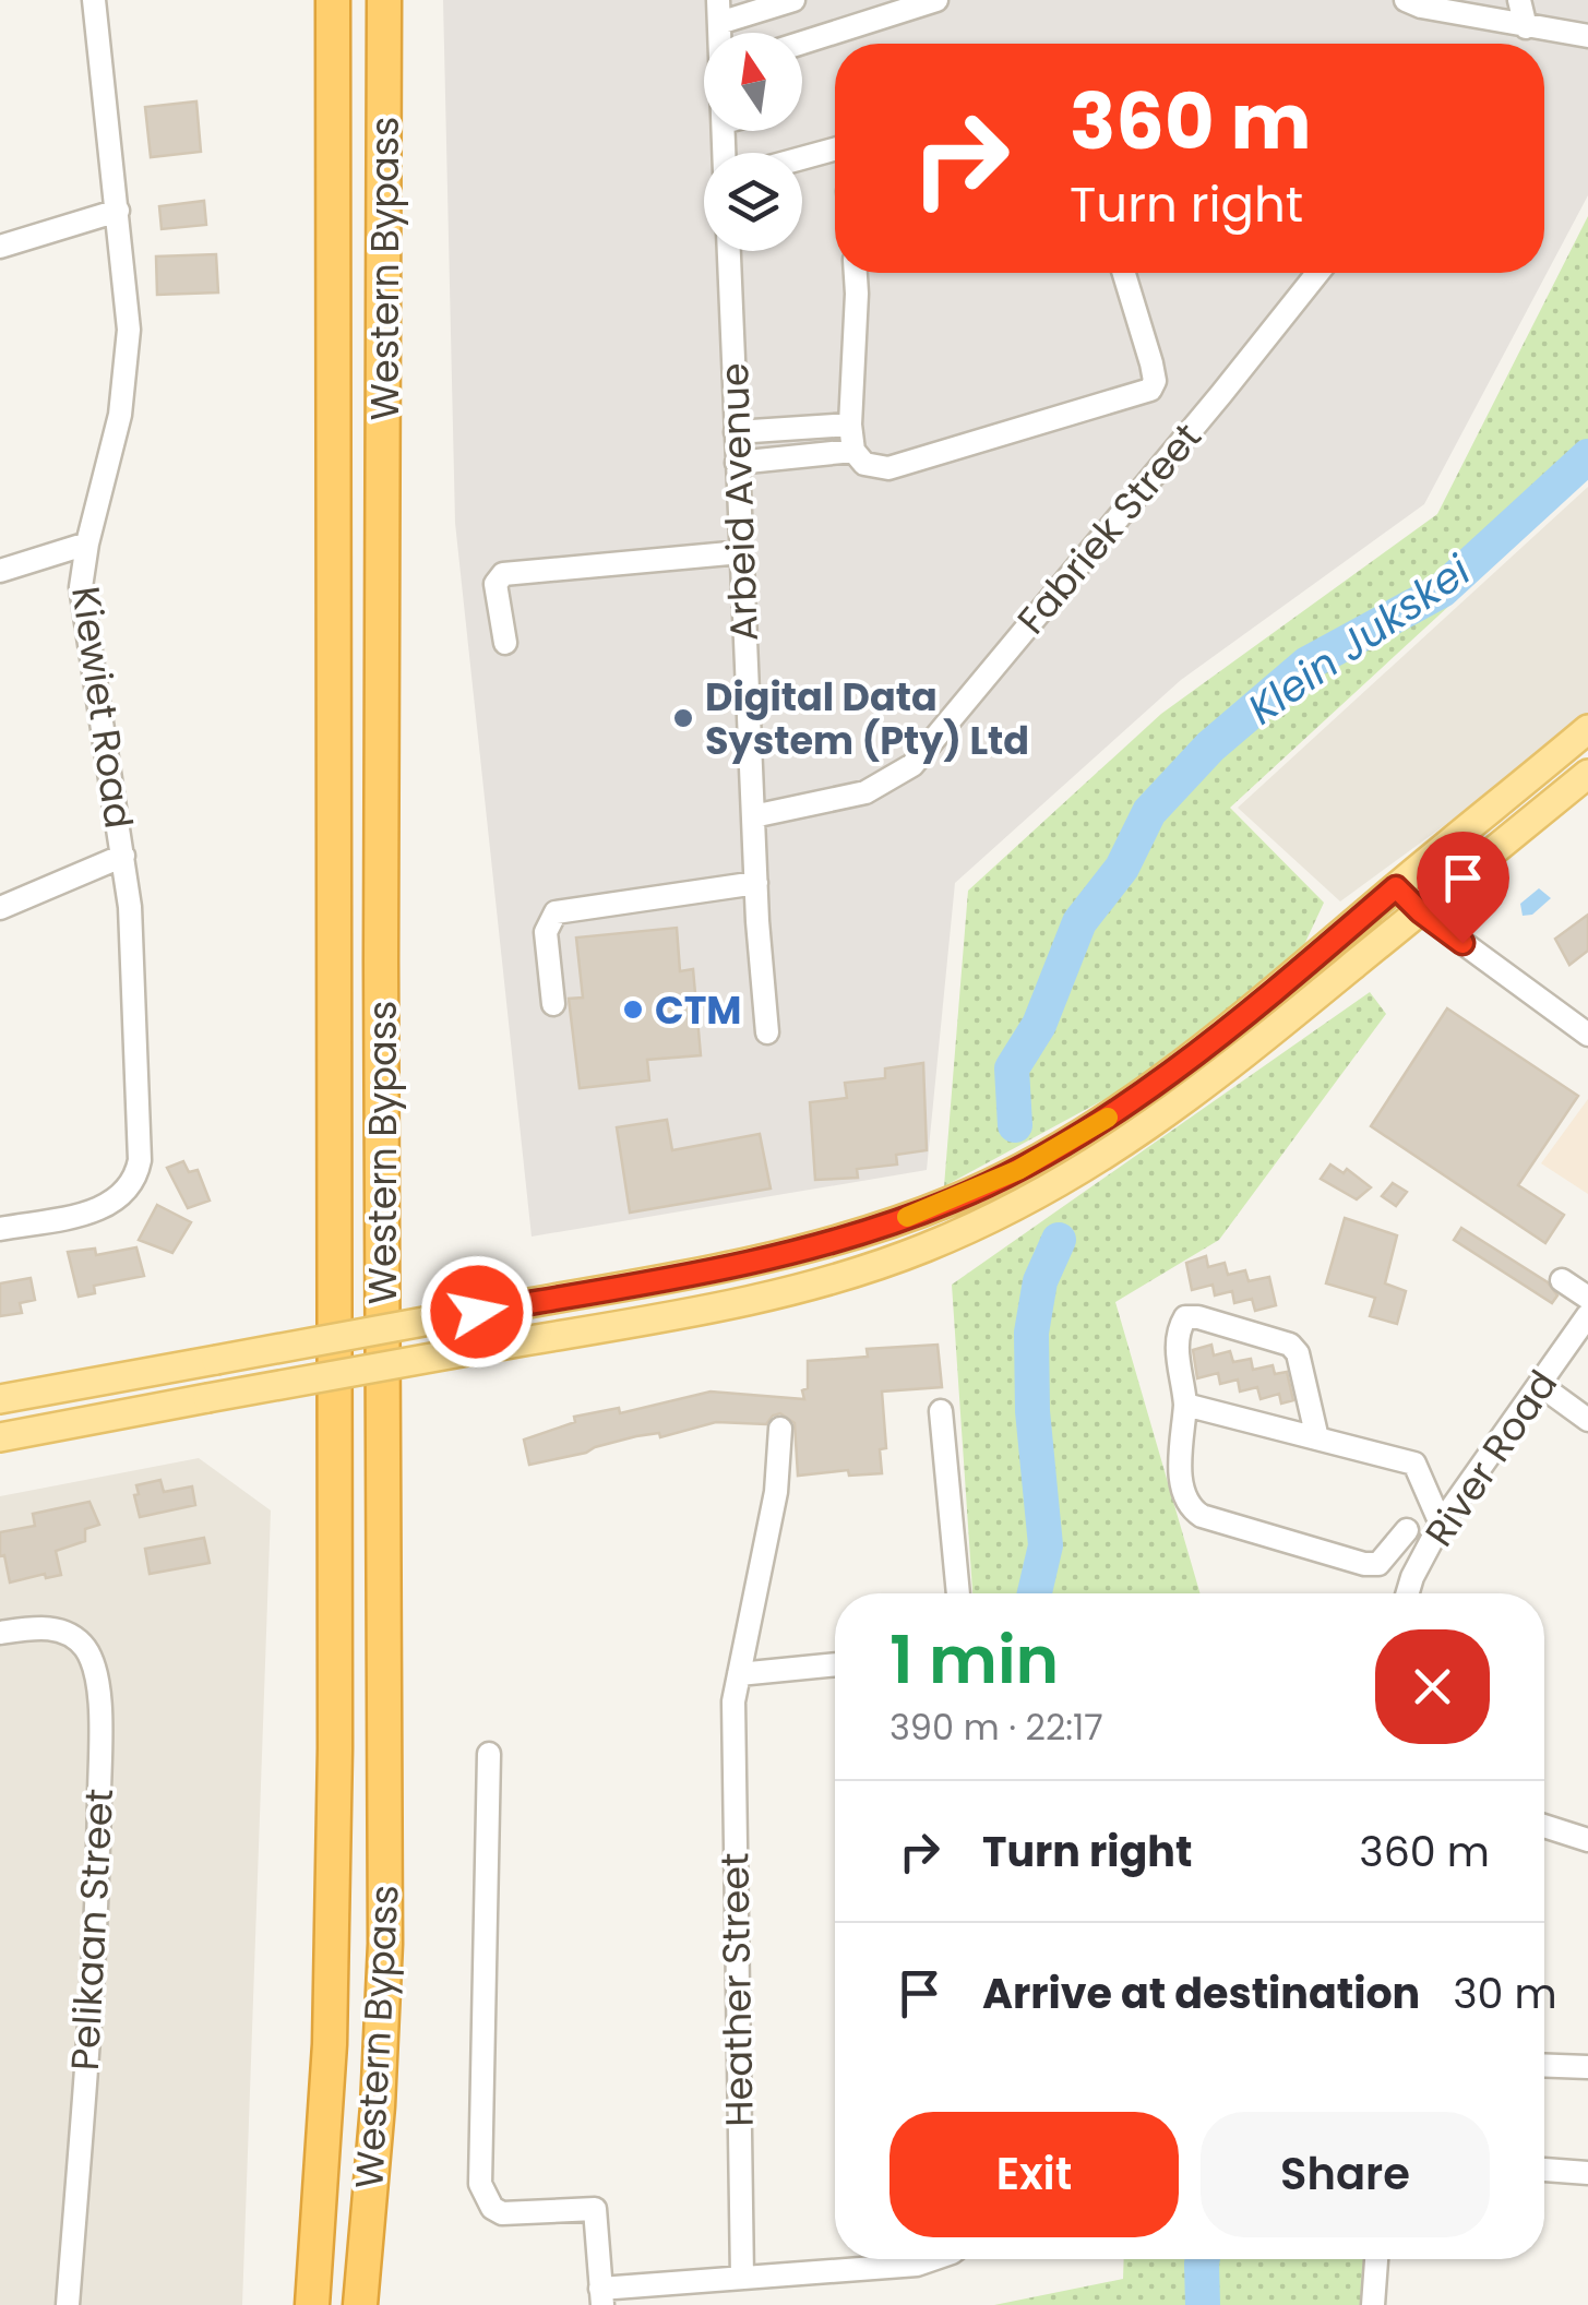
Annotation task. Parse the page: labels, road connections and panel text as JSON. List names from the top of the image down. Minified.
{"streets":{"highway":["Western Bypass"],"street":["Arbeid Avenue","Fabriek Street","Kiewiet Road","River Road","Pelikaan Street","Heather Street"]},"crossings":[["Arbeid Avenue","Fabriek Street"]],"water":["Klein Jukskei"],"places":["Digital Data System (Pty) Ltd","CTM"],"north":"top","page":{"turn":["360 m","Turn right"],"heading":["1 min","390 m · 22:17"],"list":[{"name":"Turn right","value":"360 m"},{"name":"Arrive at destination","value":"30 m"}],"buttons":["Exit","Share"]}}
